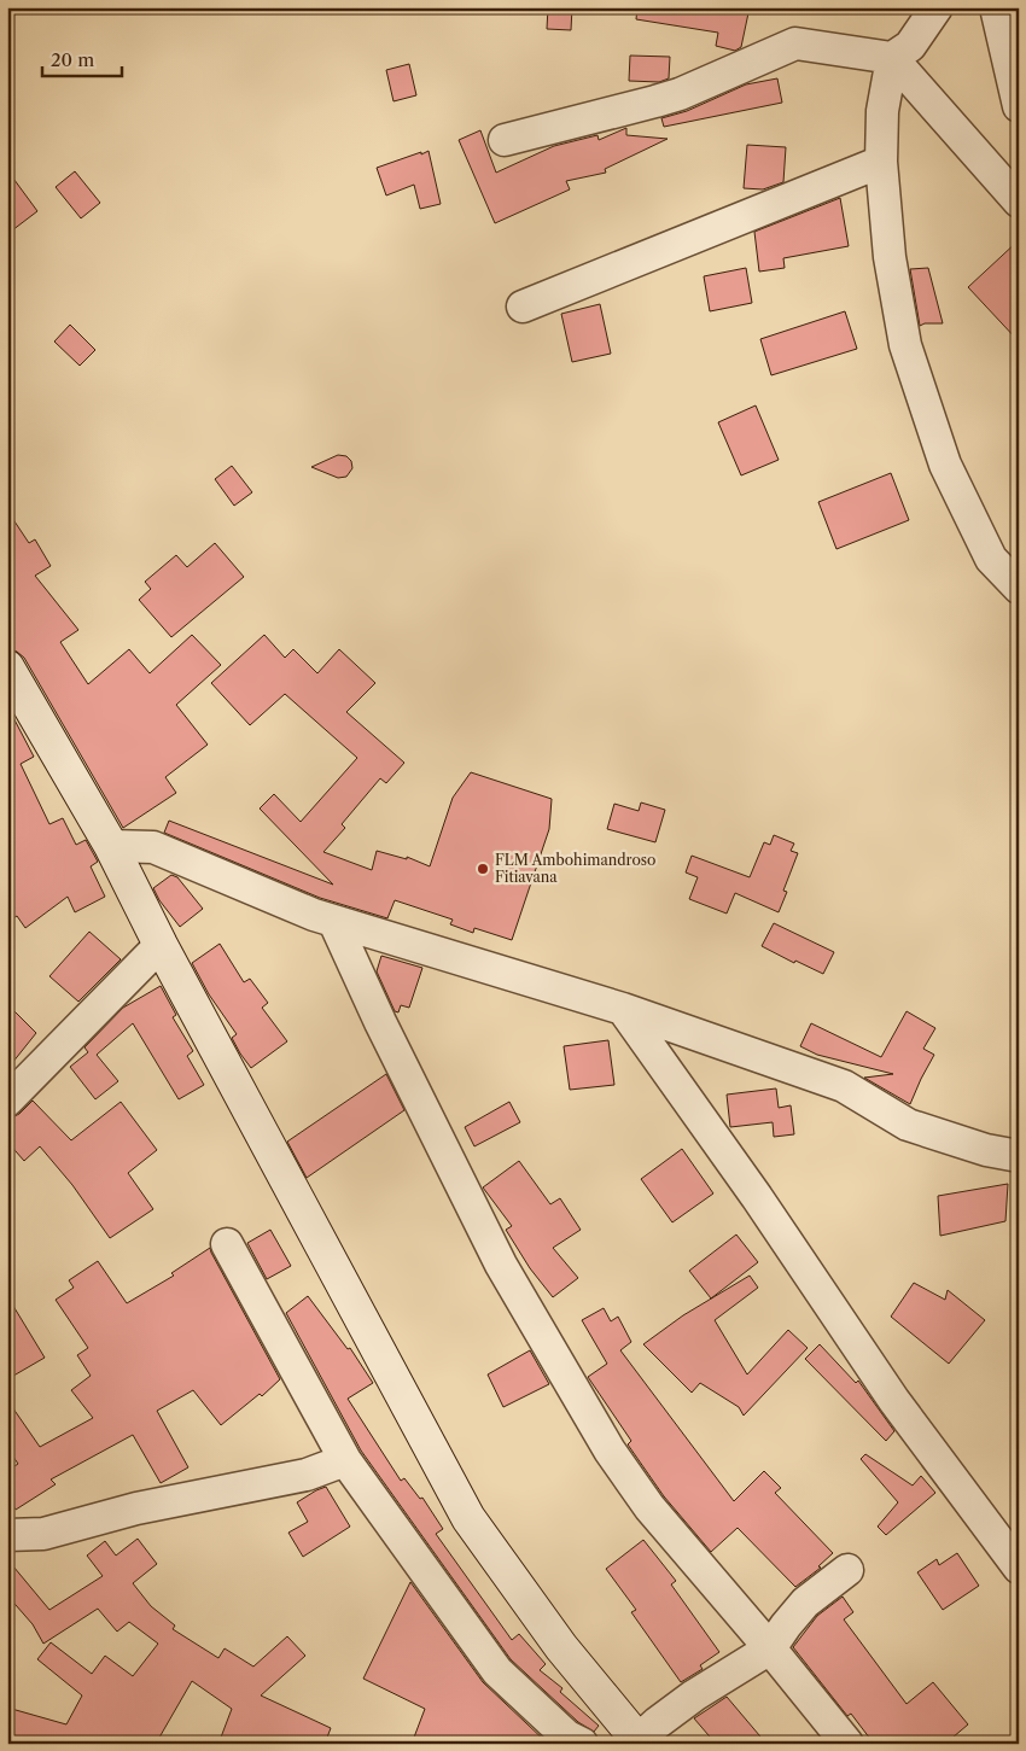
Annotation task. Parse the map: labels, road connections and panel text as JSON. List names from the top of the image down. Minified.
{"places":["FLM Ambohimandroso Fitiavana"],"scale_bar":"20 m"}
